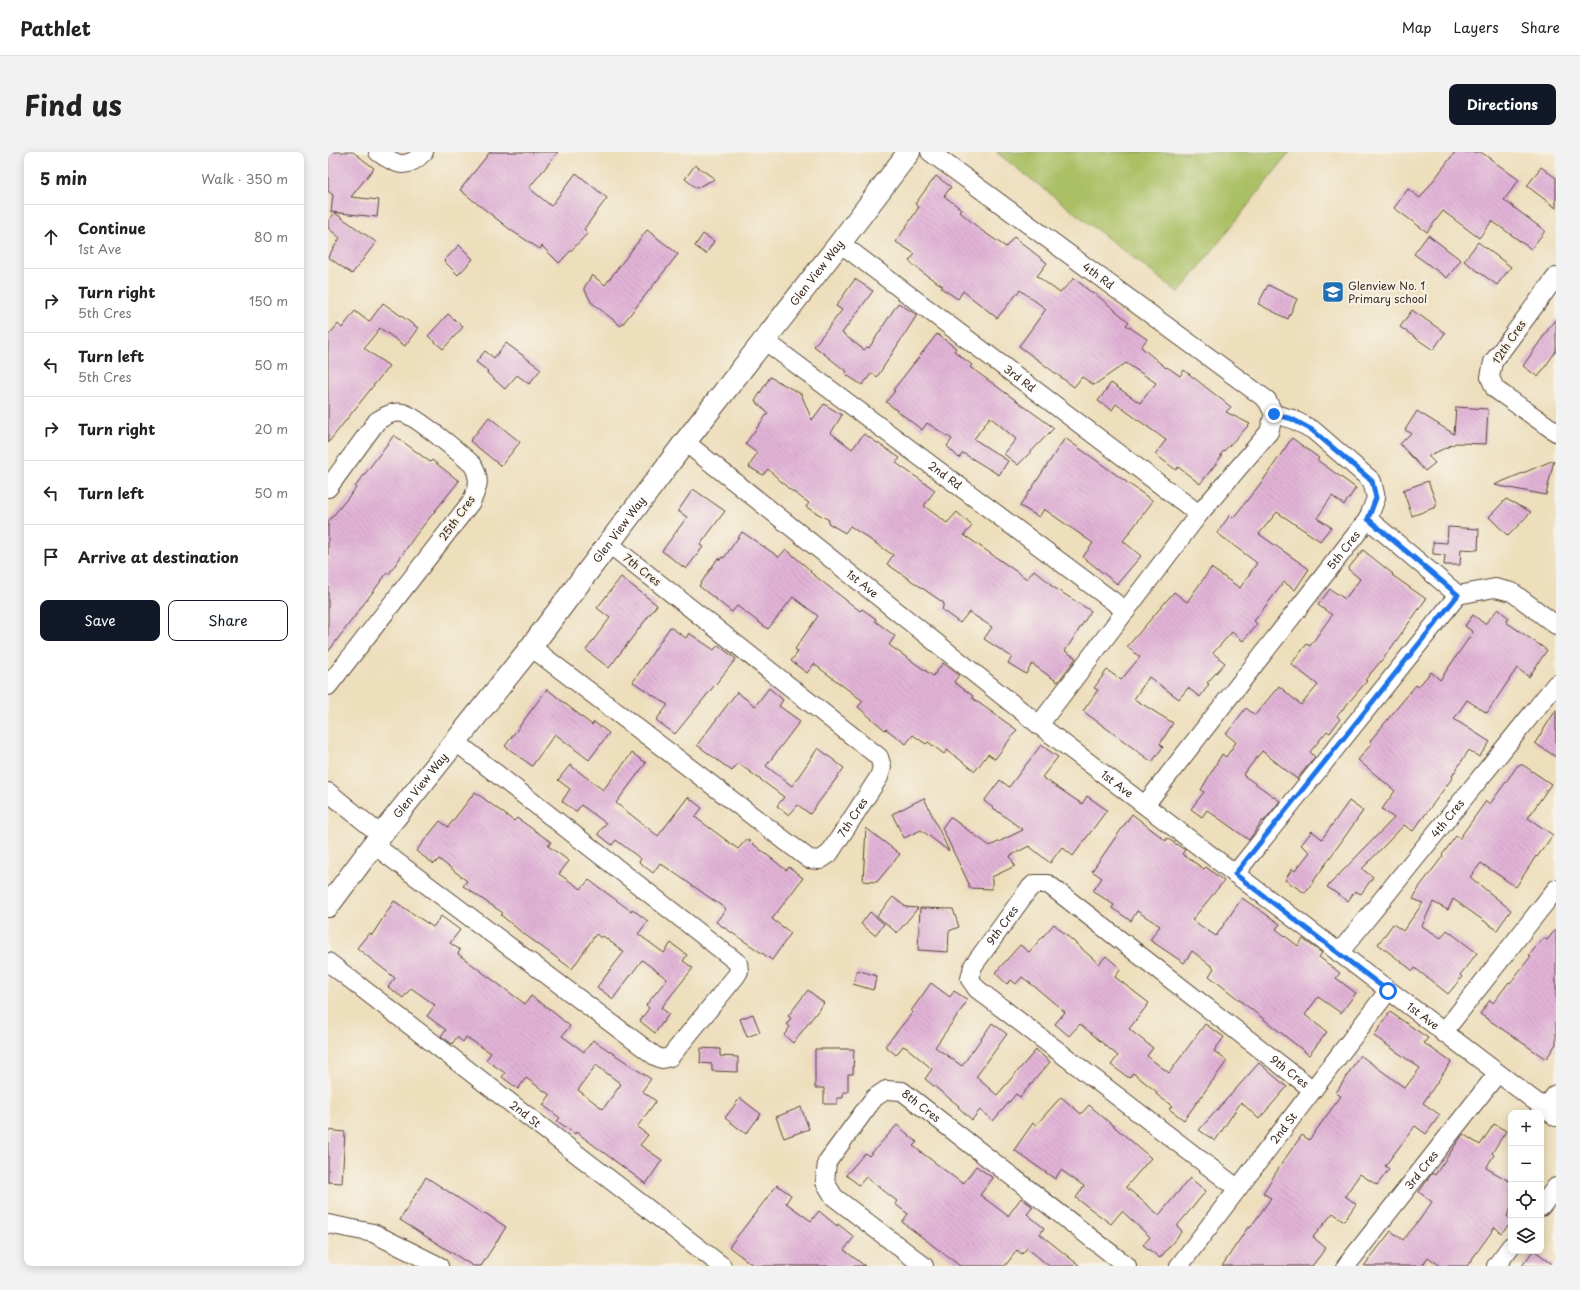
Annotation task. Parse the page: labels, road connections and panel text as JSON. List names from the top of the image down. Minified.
{"streets":{"street":["Glen View Way","4th Rd","12th Cres","3rd Rd","2nd Rd","25th Cres","5th Cres","7th Cres","1st Ave","4th Cres","9th Cres","8th Cres","2nd St","3rd Cres"]},"crossings":[["Glen View Way","3rd Rd"],["Glen View Way","2nd Rd"],["Glen View Way","7th Cres"],["Glen View Way","1st Ave"],["4th Rd","5th Cres"],["5th Cres","1st Ave"],["1st Ave","4th Cres"],["1st Ave","2nd St"],["1st Ave","3rd Cres"],["9th Cres","2nd St"]],"places":{"school or university":["Glenview No. 1 Primary school"]},"page":{"header":"Pathlet","nav":["Map","Layers","Share"],"title":"Find us","buttons":["Directions",["Save","Share"]],"heading":["5 min","Walk · 350 m"],"list":[["Continue","1st Ave","80 m"],["Turn right","5th Cres","150 m"],["Turn left","5th Cres","50 m"],["Turn right","20 m"],["Turn left","50 m"],"Arrive at destination"],"map_buttons":["+","−"]}}
